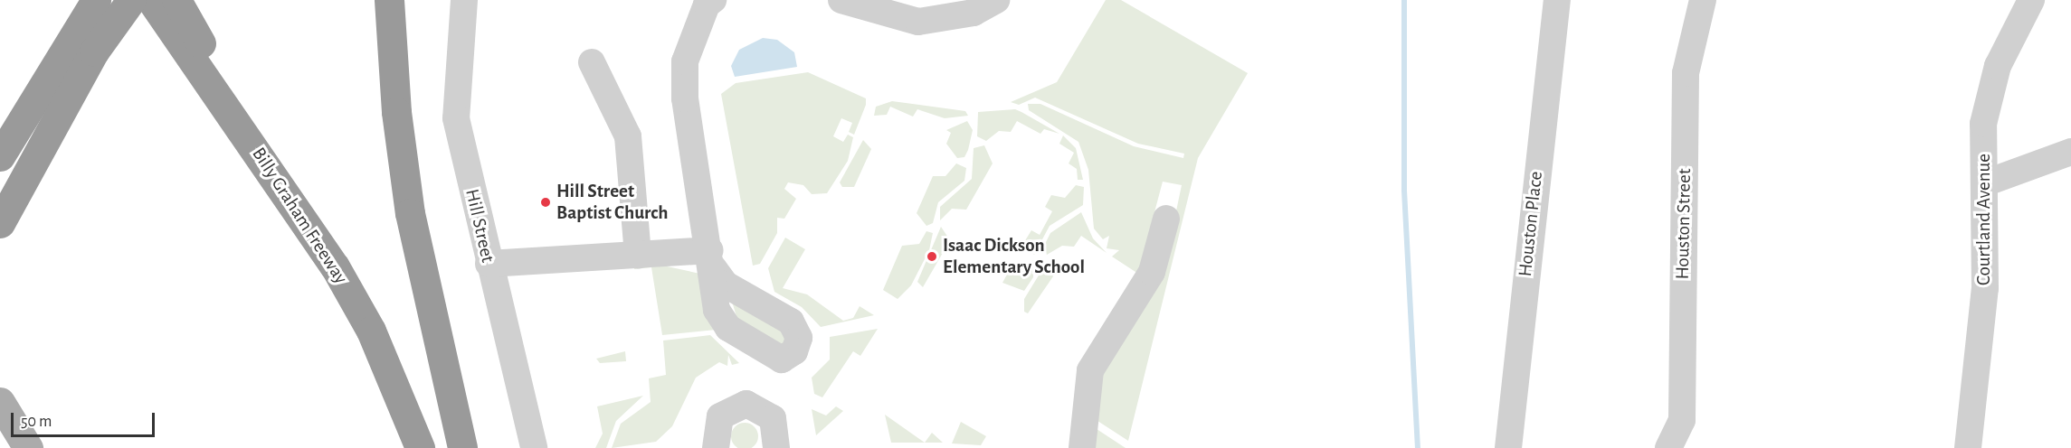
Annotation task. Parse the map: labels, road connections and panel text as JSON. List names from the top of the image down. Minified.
{"streets":{"highway":["Billy Graham Freeway"],"street":["Courtland Avenue","Houston Place","Houston Street","Hill Street"]},"places":["Hill Street Baptist Church","Isaac Dickson Elementary School"],"scale_bar":"50 m"}
